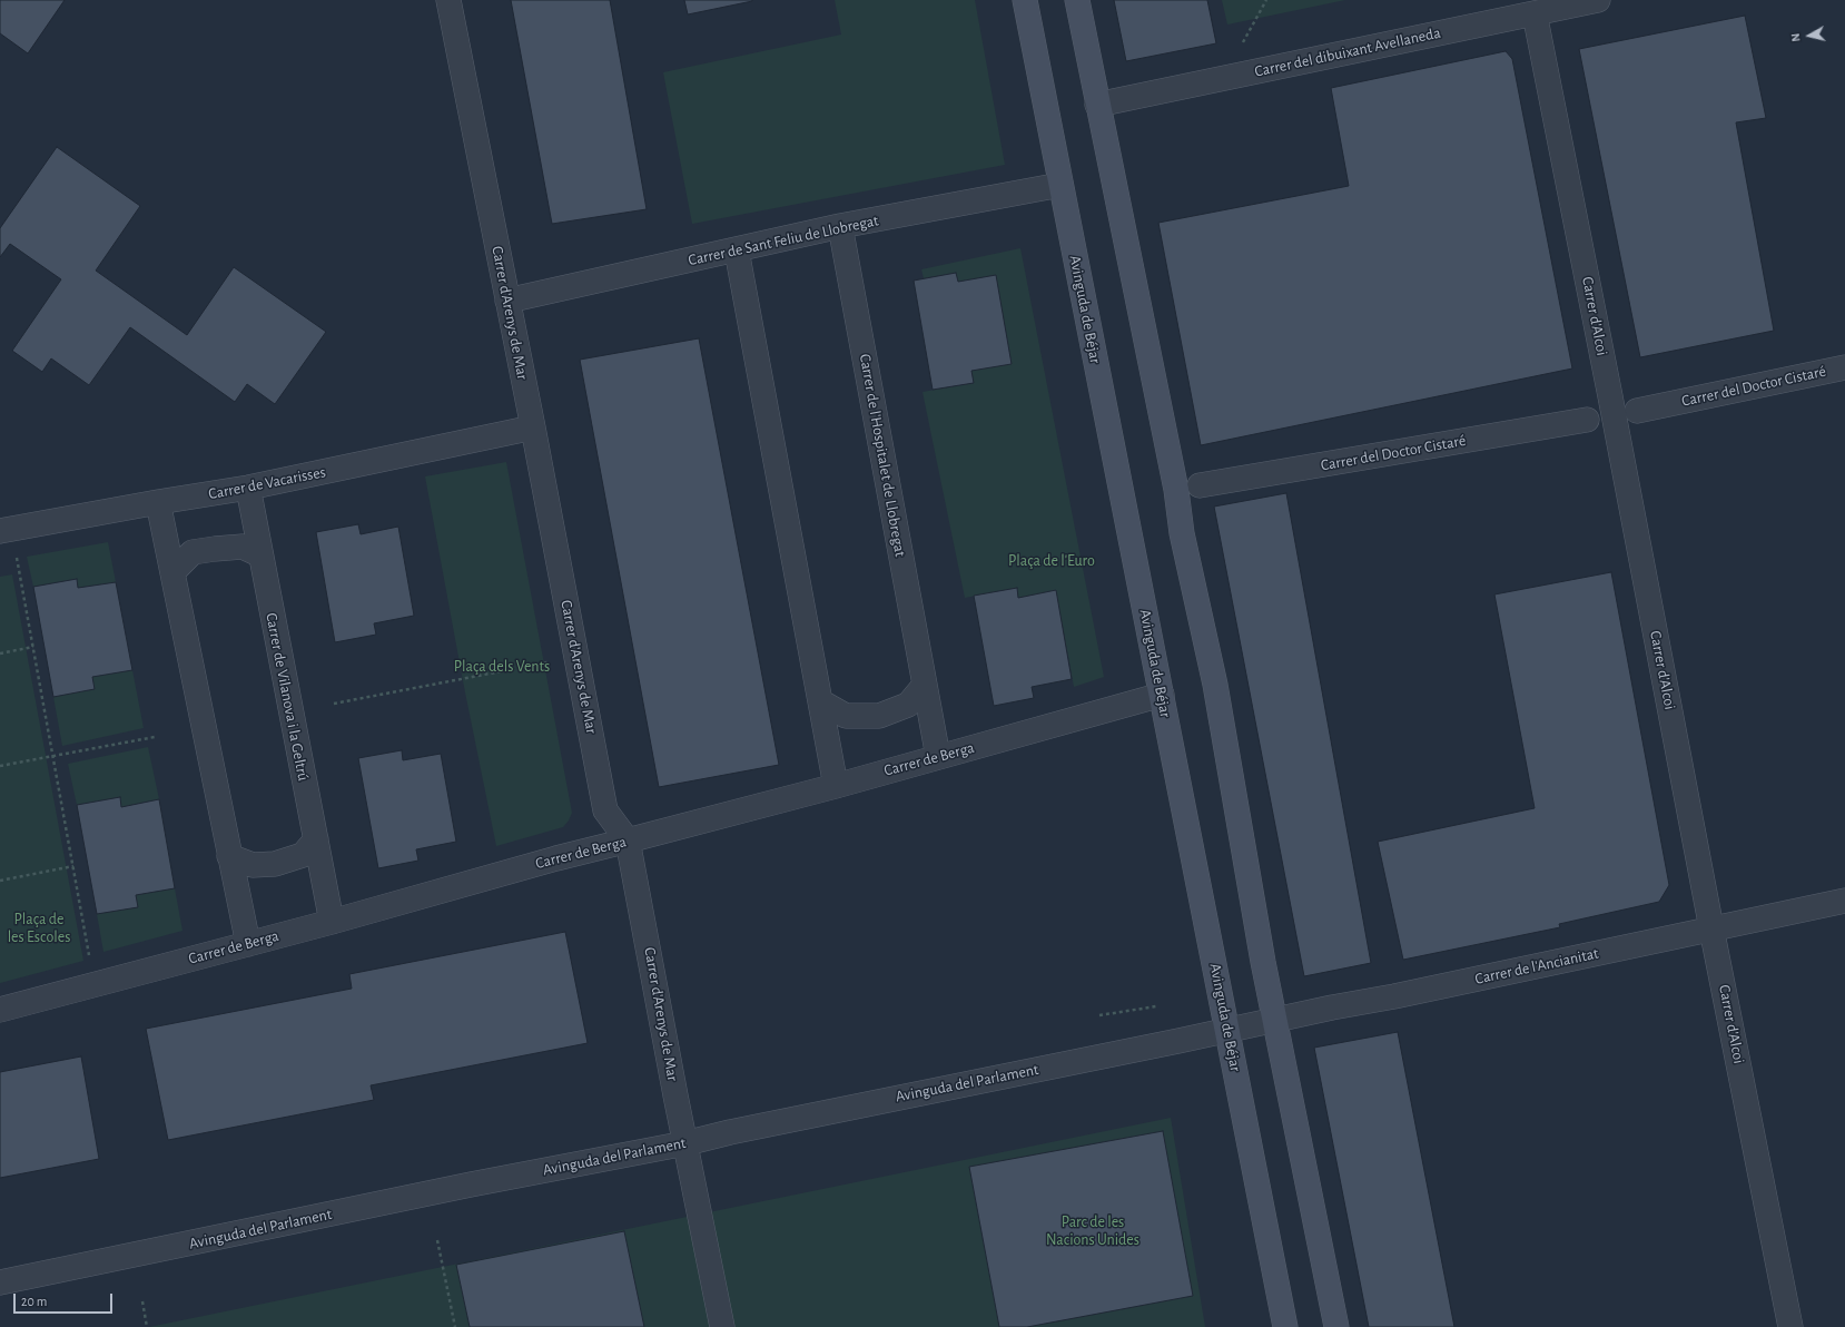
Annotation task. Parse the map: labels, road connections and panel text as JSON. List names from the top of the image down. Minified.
{"streets":{"main road":["Avinguda de Béjar"],"street":["Carrer del dibuixant Avellaneda","Carrer de Sant Feliu de Llobregat","Carrer d'Arenys de Mar","Carrer d'Alcoi","Carrer del Doctor Cistaré","Carrer de l'Hospitalet de Llobregat","Carrer de Vacarisses","Carrer de Vilanova i la Geltrú","Carrer de Berga","Carrer de l'Ancianitat","Avinguda del Parlament"]},"crossings":[["Carrer del dibuixant Avellaneda","Carrer d'Alcoi"],["Carrer de Sant Feliu de Llobregat","Avinguda de Béjar"],["Carrer de Sant Feliu de Llobregat","Carrer d'Arenys de Mar"],["Carrer de Sant Feliu de Llobregat","Carrer de l'Hospitalet de Llobregat"],["Avinguda de Béjar","Carrer de Berga"],["Avinguda de Béjar","Carrer de l'Ancianitat"],["Avinguda de Béjar","Avinguda del Parlament"],["Carrer d'Arenys de Mar","Carrer de Vacarisses"],["Carrer d'Arenys de Mar","Carrer de Berga"],["Carrer d'Arenys de Mar","Avinguda del Parlament"],["Carrer d'Alcoi","Carrer de l'Ancianitat"],["Carrer de l'Hospitalet de Llobregat","Carrer de Berga"],["Carrer de Vacarisses","Carrer de Vilanova i la Geltrú"],["Carrer de Vilanova i la Geltrú","Carrer de Berga"],["Carrer de l'Ancianitat","Avinguda del Parlament"]],"parks":["Plaça de l'Euro","Plaça dels Vents","Plaça de les Escoles","Parc de les Nacions Unides"],"scale_bar":"20 m","north":"left"}
